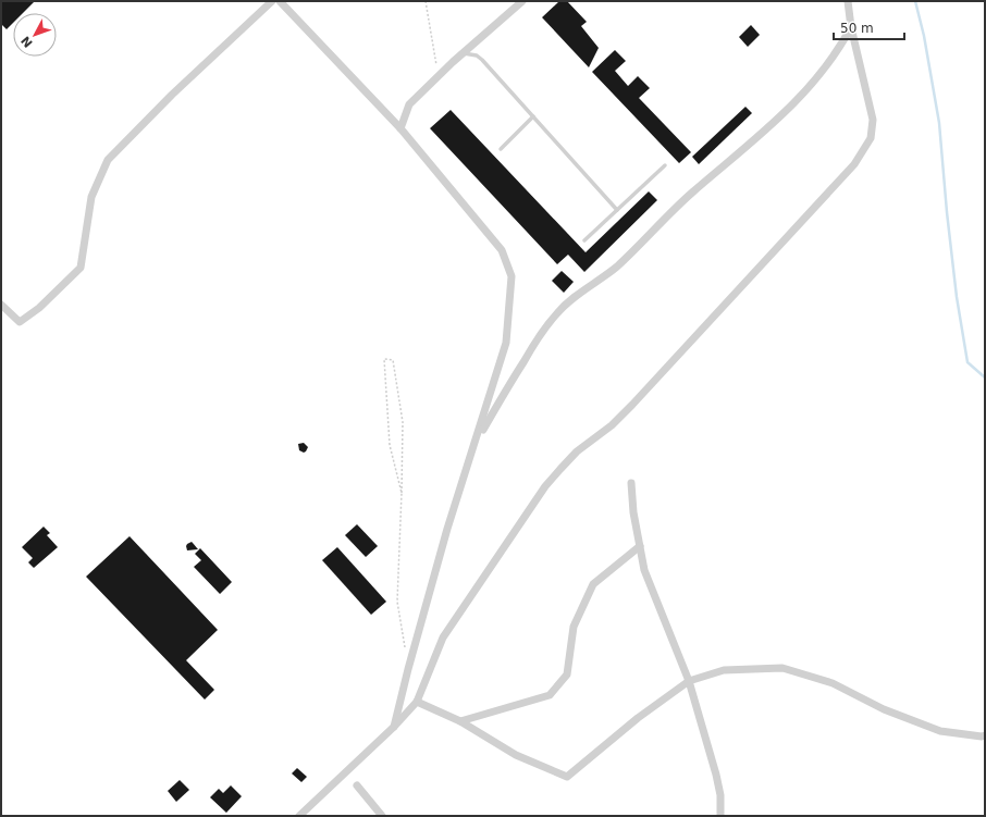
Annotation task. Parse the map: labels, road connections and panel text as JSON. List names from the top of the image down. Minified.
{"scale_bar":"50 m","north":"bottom left"}
